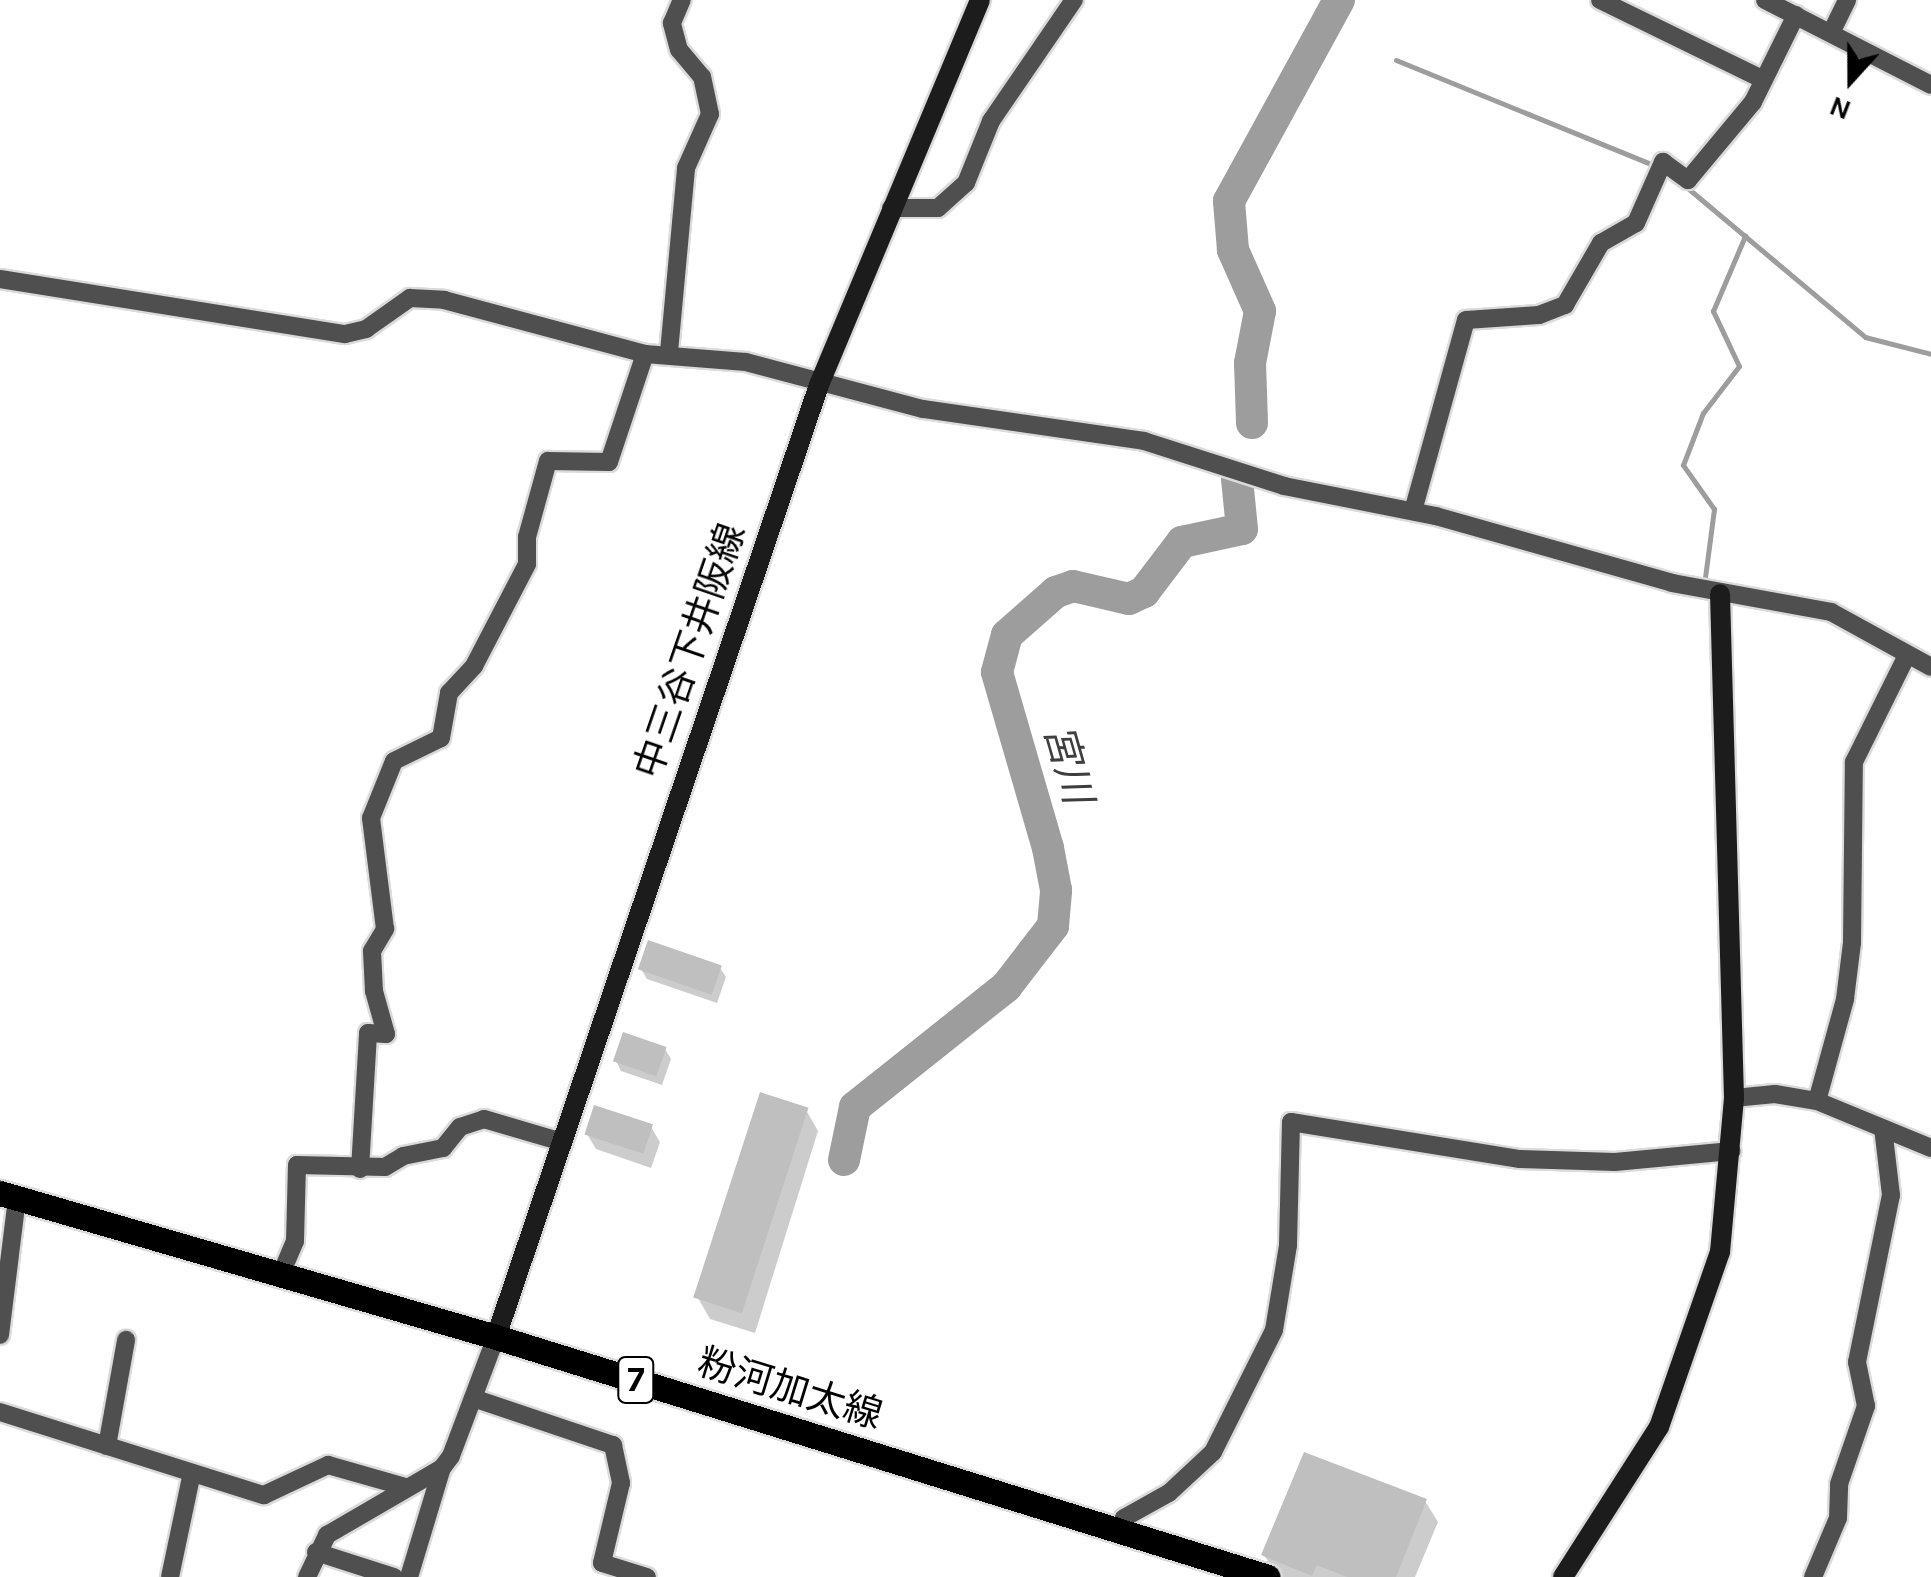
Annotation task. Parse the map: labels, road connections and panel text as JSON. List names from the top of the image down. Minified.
{"streets":{"main road":["中三谷下井阪線","7","粉河加太線"]},"crossings":[["中三谷下井阪線","粉河加太線"]],"water":["宮川"],"north":"bottom"}
